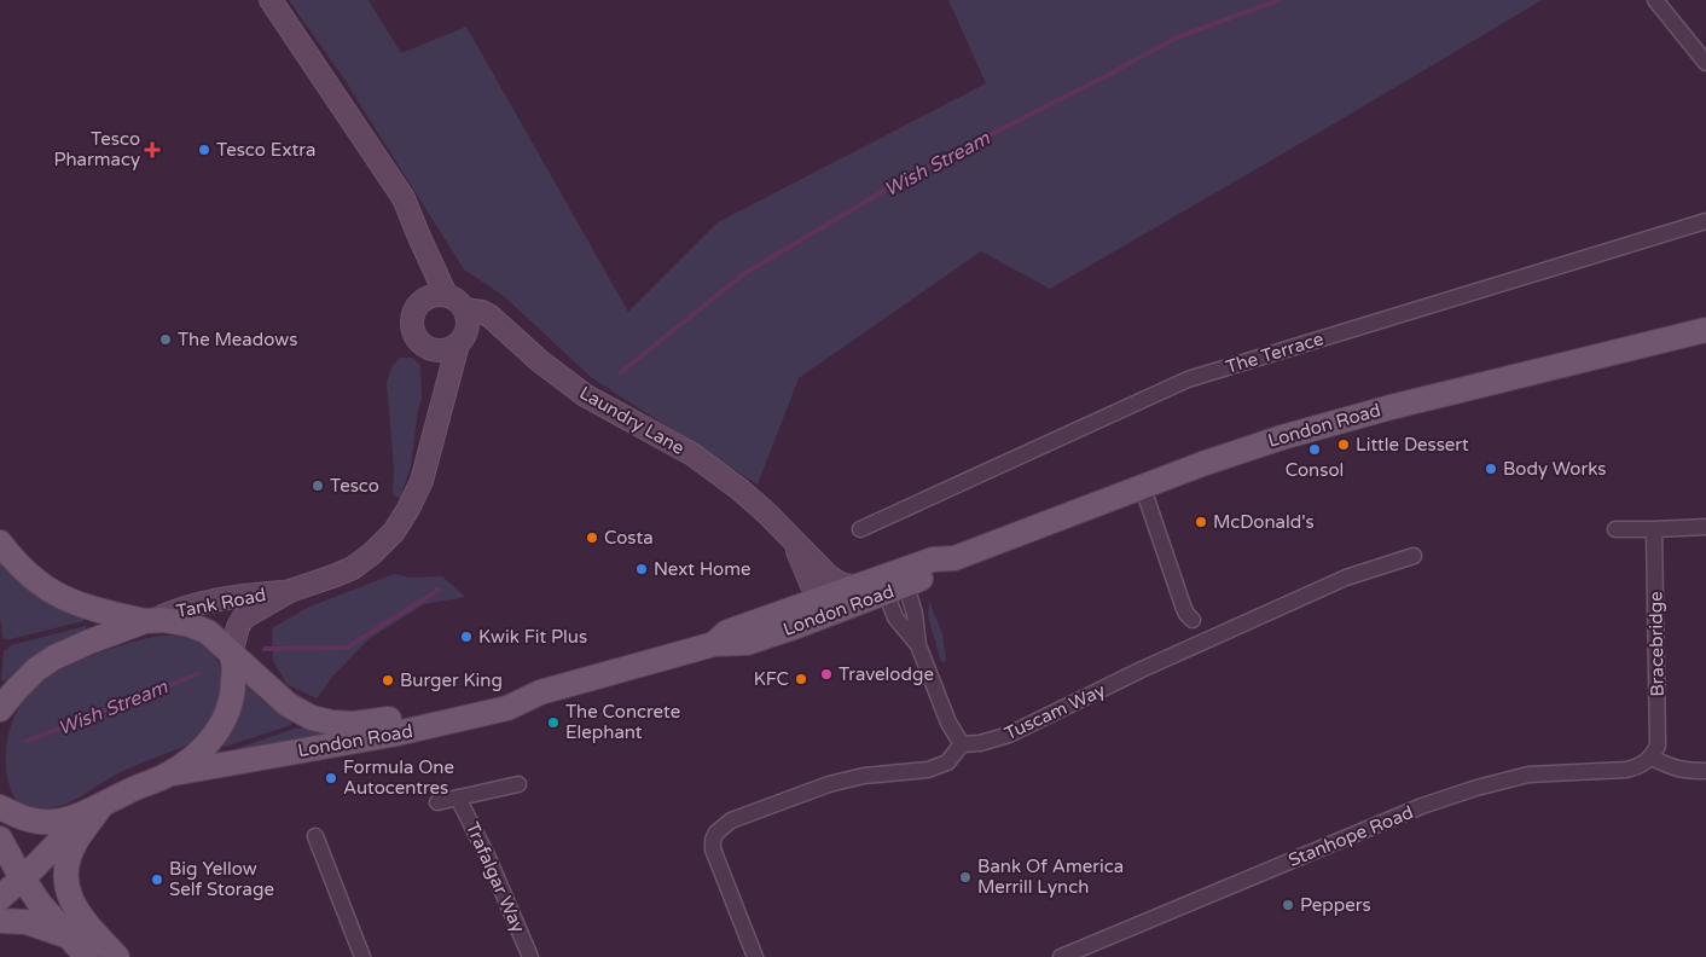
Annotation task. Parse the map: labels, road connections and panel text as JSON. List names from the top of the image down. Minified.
{"streets":{"main road":["London Road"],"street":["The Terrace","Laundry Lane","Tank Road","Bracebridge","Tuscam Way","Stanhope Road","Trafalgar Way"]},"crossings":[["Laundry Lane","London Road"],["Laundry Lane","Tank Road"],["London Road","Tank Road"],["Bracebridge","Stanhope Road"]],"water":["Wish Stream"],"places":{"health":["Tesco Pharmacy"],"other":["Tesco Extra","The Meadows","Little Dessert","Consol","Body Works","Tesco","McDonald's","Costa","Next Home","Kwik Fit Plus","Travelodge","KFC","Burger King","The Concrete Elephant","Formula One Autocentres","Bank Of America Merrill Lynch","Big Yellow Self Storage","Peppers"]}}
